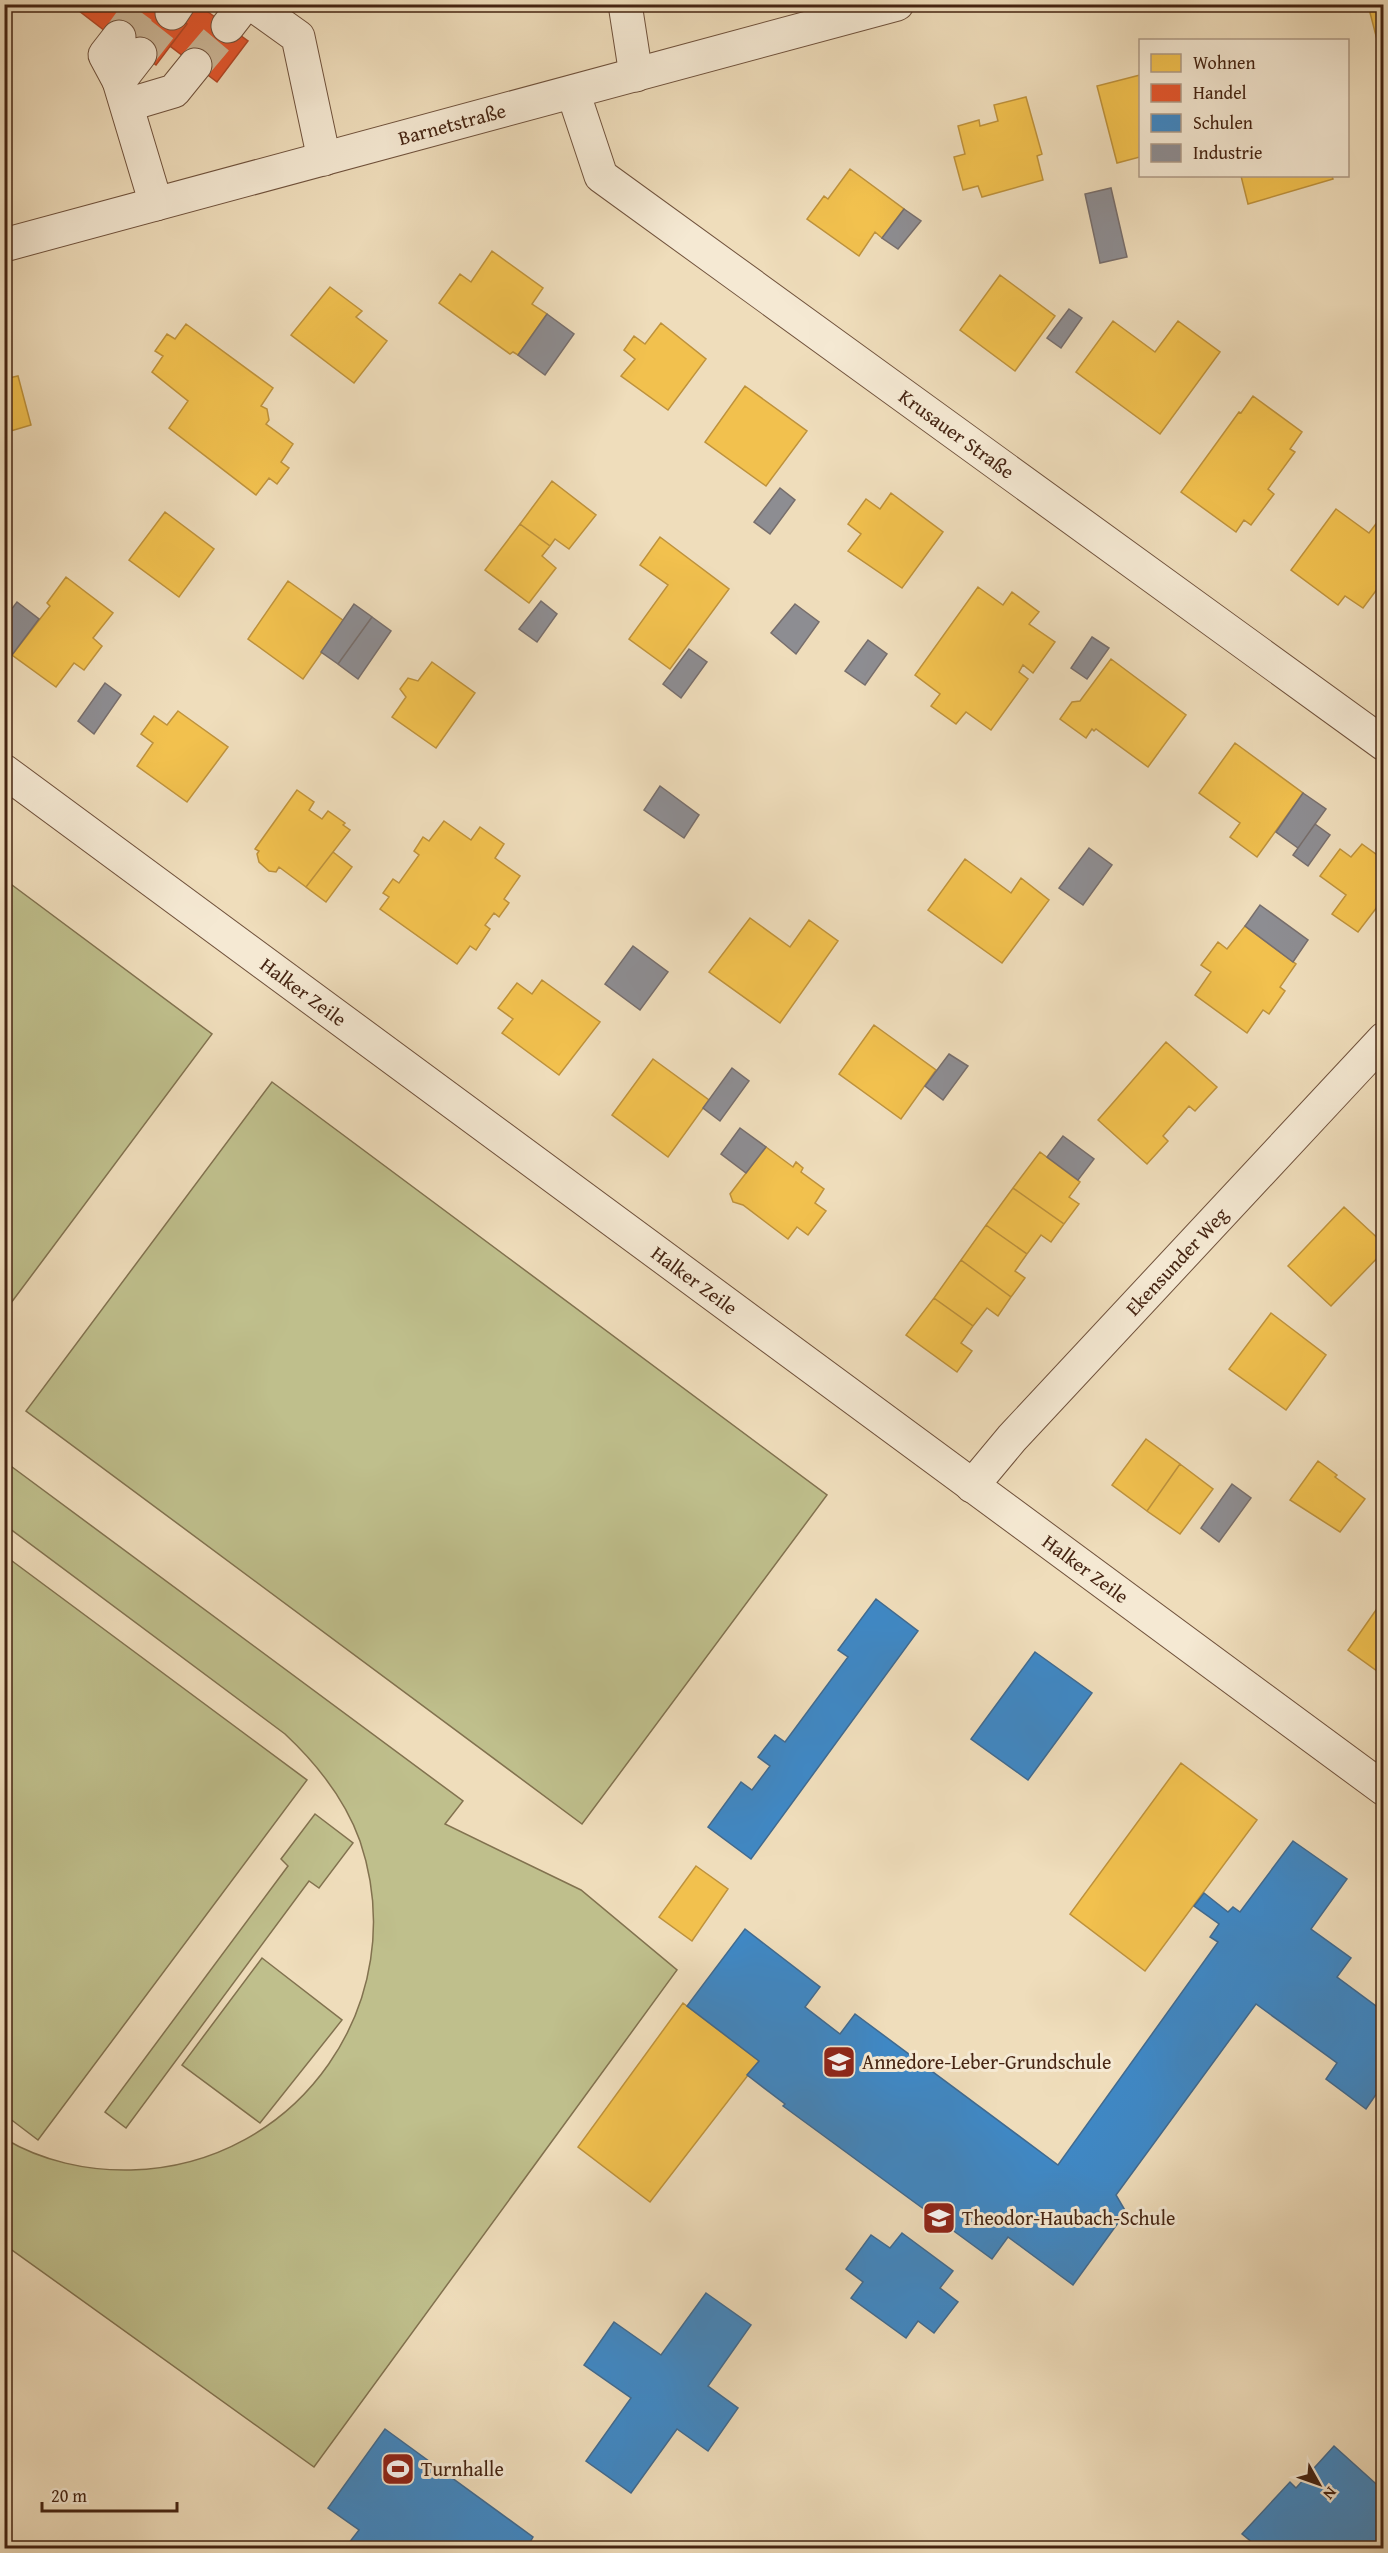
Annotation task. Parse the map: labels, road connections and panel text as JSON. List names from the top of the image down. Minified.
{"streets":{"street":["Barnetstraße","Krusauer Straße","Halker Zeile","Ekensunder Weg"]},"crossings":[["Barnetstraße","Krusauer Straße"],["Halker Zeile","Ekensunder Weg"]],"places":{"school or university":["Annedore-Leber-Grundschule","Theodor-Haubach-Schule"],"sports":["Turnhalle"]},"legend":["Wohnen","Handel","Schulen","Industrie"],"scale_bar":"20 m","north":"bottom right"}
